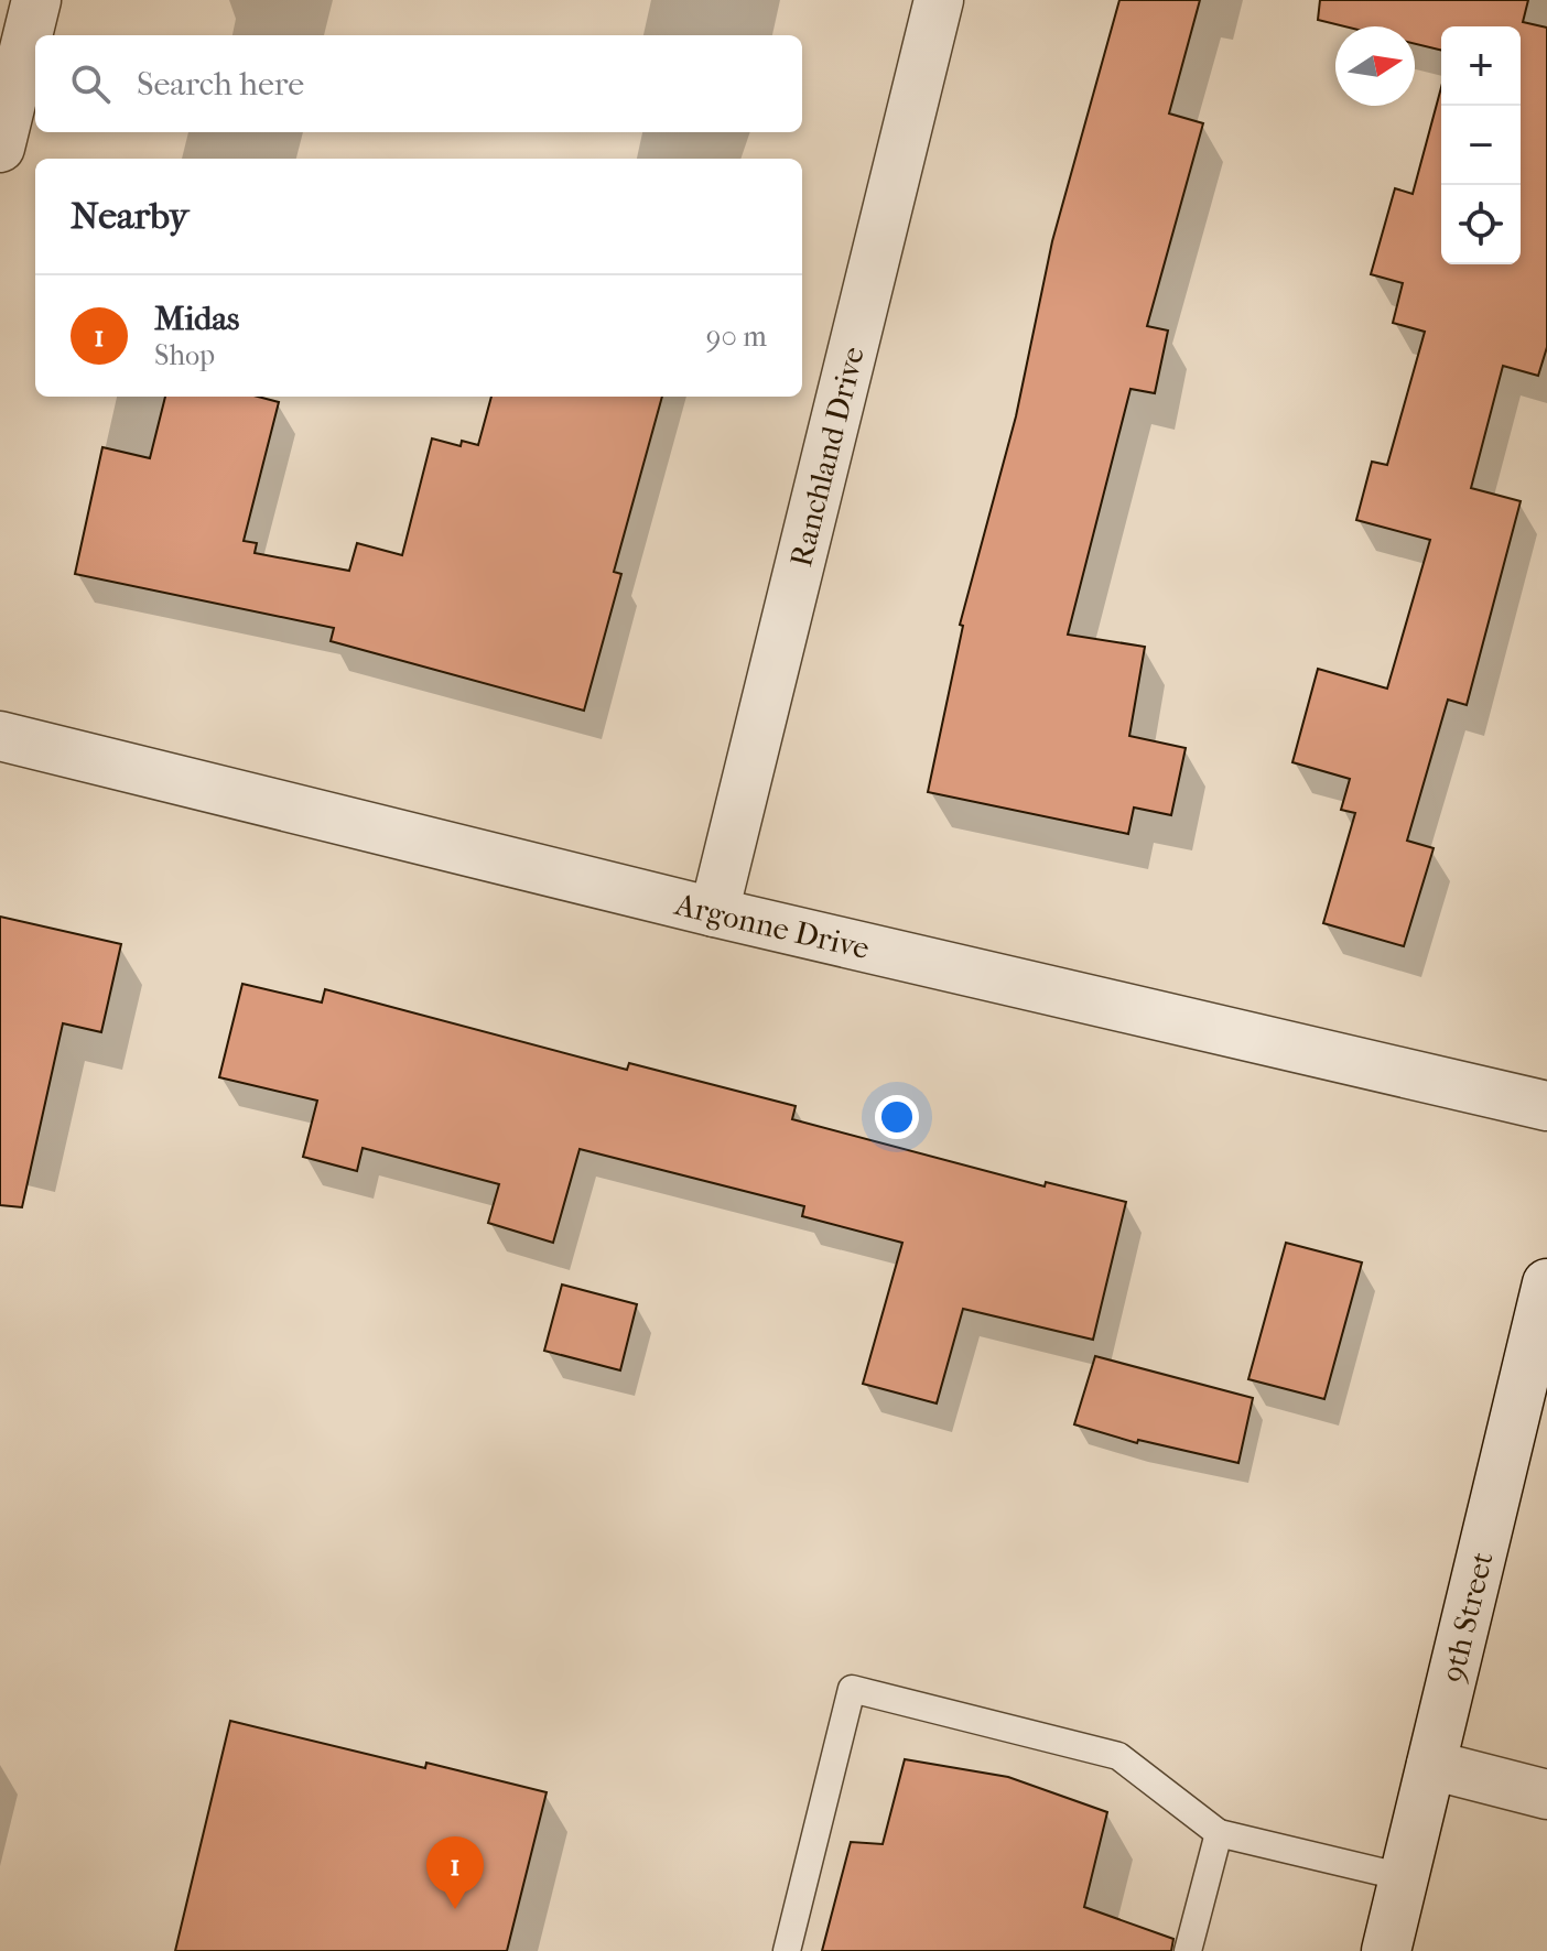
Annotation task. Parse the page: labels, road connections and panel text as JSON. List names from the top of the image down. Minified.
{"streets":{"street":["Ranchland Drive","Argonne Drive","9th Street"]},"crossings":[["Ranchland Drive","Argonne Drive"]],"north":"right","page":{"map_buttons":["+","−"],"search":"Search here","heading":"Nearby","list":[{"mark":"1","name":"Midas","note":"Shop","value":"90 m"}],"pins":"1"}}
